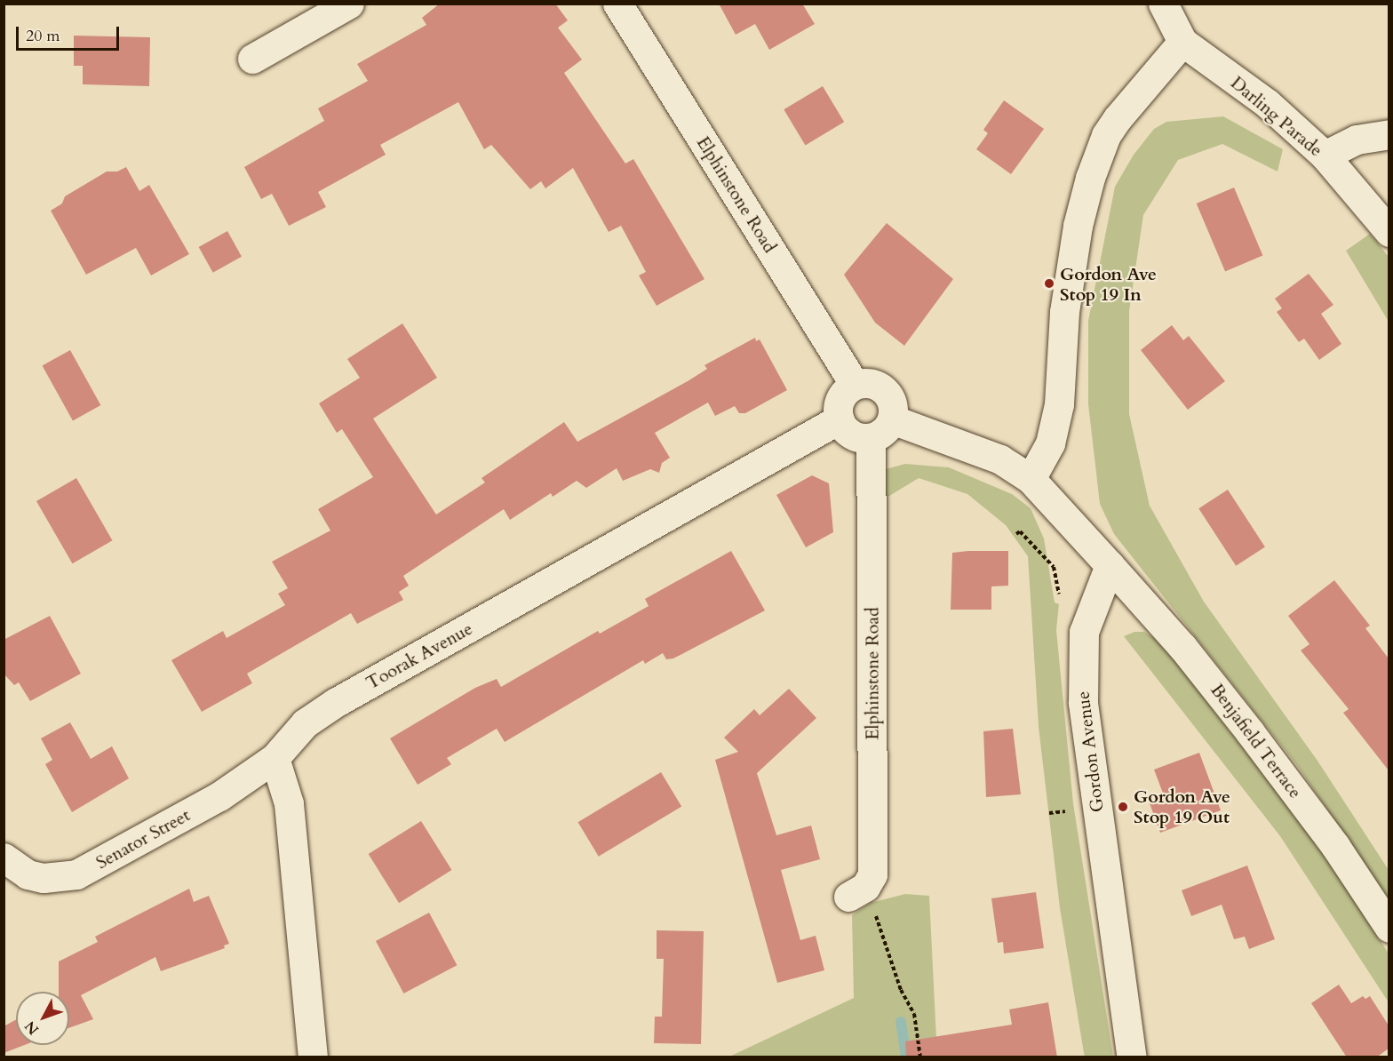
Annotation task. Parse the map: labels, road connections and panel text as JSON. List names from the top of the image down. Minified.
{"streets":{"street":["Darling Parade","Elphinstone Road","Toorak Avenue","Benjafield Terrace","Gordon Avenue","Senator Street"]},"crossings":[["Elphinstone Road","Toorak Avenue"],["Toorak Avenue","Senator Street"],["Benjafield Terrace","Gordon Avenue"]],"places":["Gordon Ave Stop 19 In","Gordon Ave Stop 19 Out"],"scale_bar":"20 m","north":"bottom left"}
